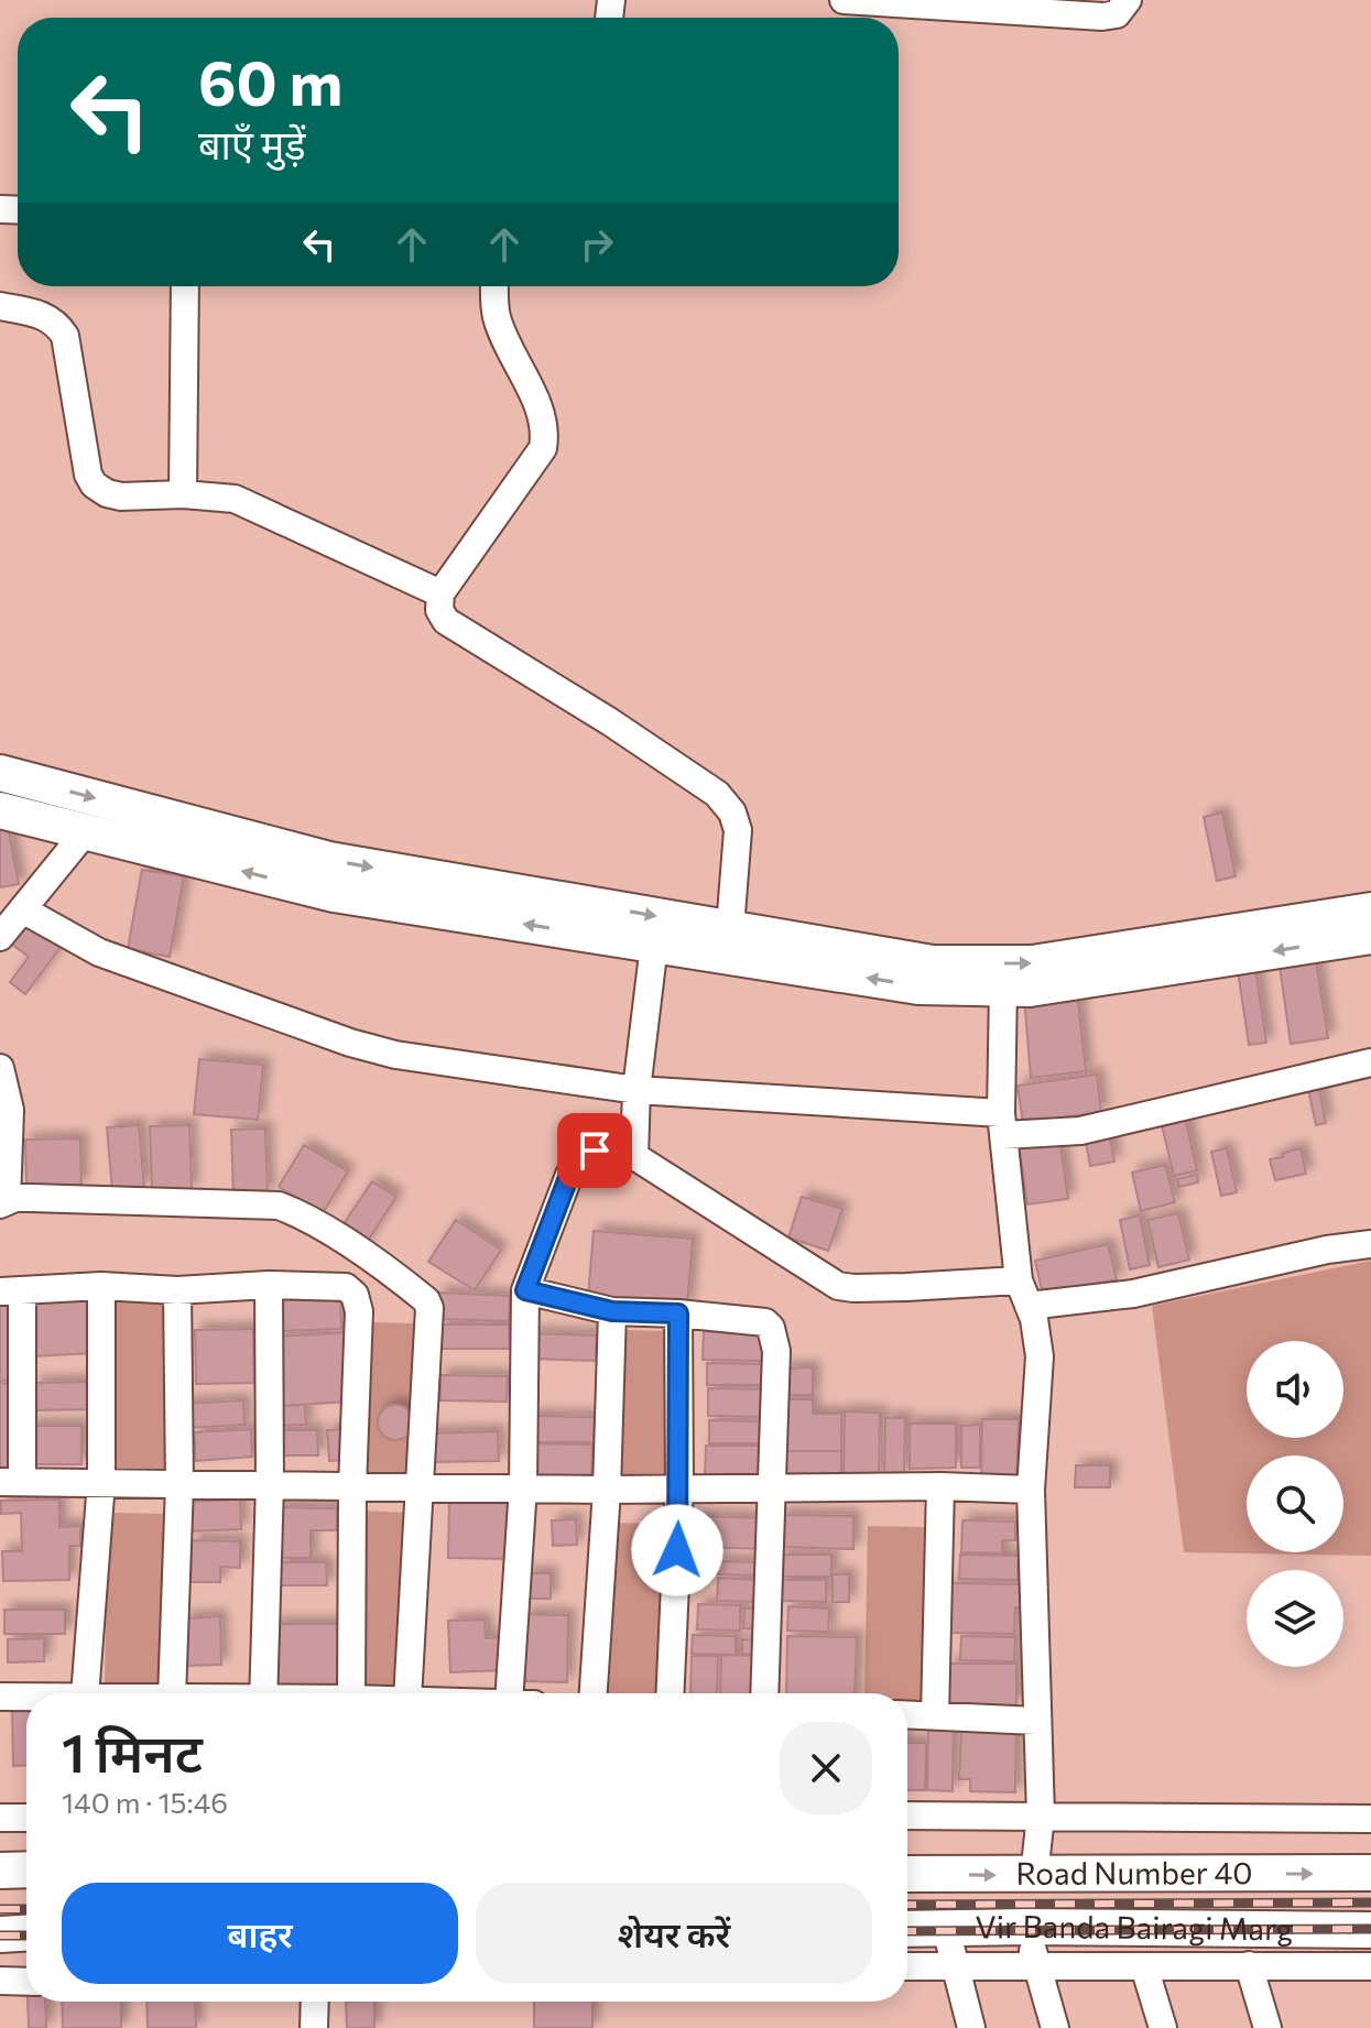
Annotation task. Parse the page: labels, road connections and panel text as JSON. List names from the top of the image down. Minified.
{"streets":{"street":["Road Number 40","Vir Banda Bairagi Marg"]},"page":{"turn":["60 m","बाएँ मुड़ें"],"heading":["1 मिनट","140 m · 15:46"],"buttons":["बाहर","शेयर करें"]}}
